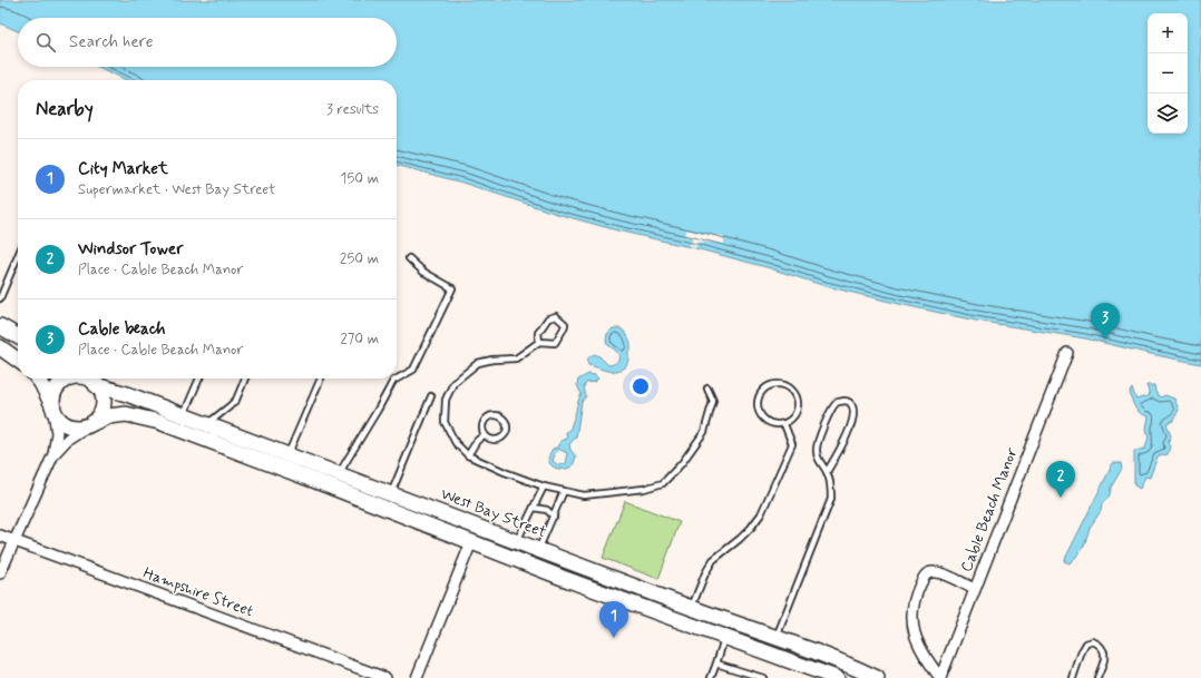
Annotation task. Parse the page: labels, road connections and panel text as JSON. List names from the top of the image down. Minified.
{"streets":{"main road":["West Bay Street"],"street":["Cable Beach Manor","Hampshire Street"]},"page":{"map_buttons":["+","−"],"search":"Search here","heading":["Nearby","3 results"],"list":[{"mark":"1","name":"City Market","note":"Supermarket · West Bay Street","value":"150 m"},{"mark":"2","name":"Windsor Tower","note":"Place · Cable Beach Manor","value":"250 m"},{"mark":"3","name":"Cable beach","note":"Place · Cable Beach Manor","value":"270 m"}],"pins":["3","2","1"]}}
